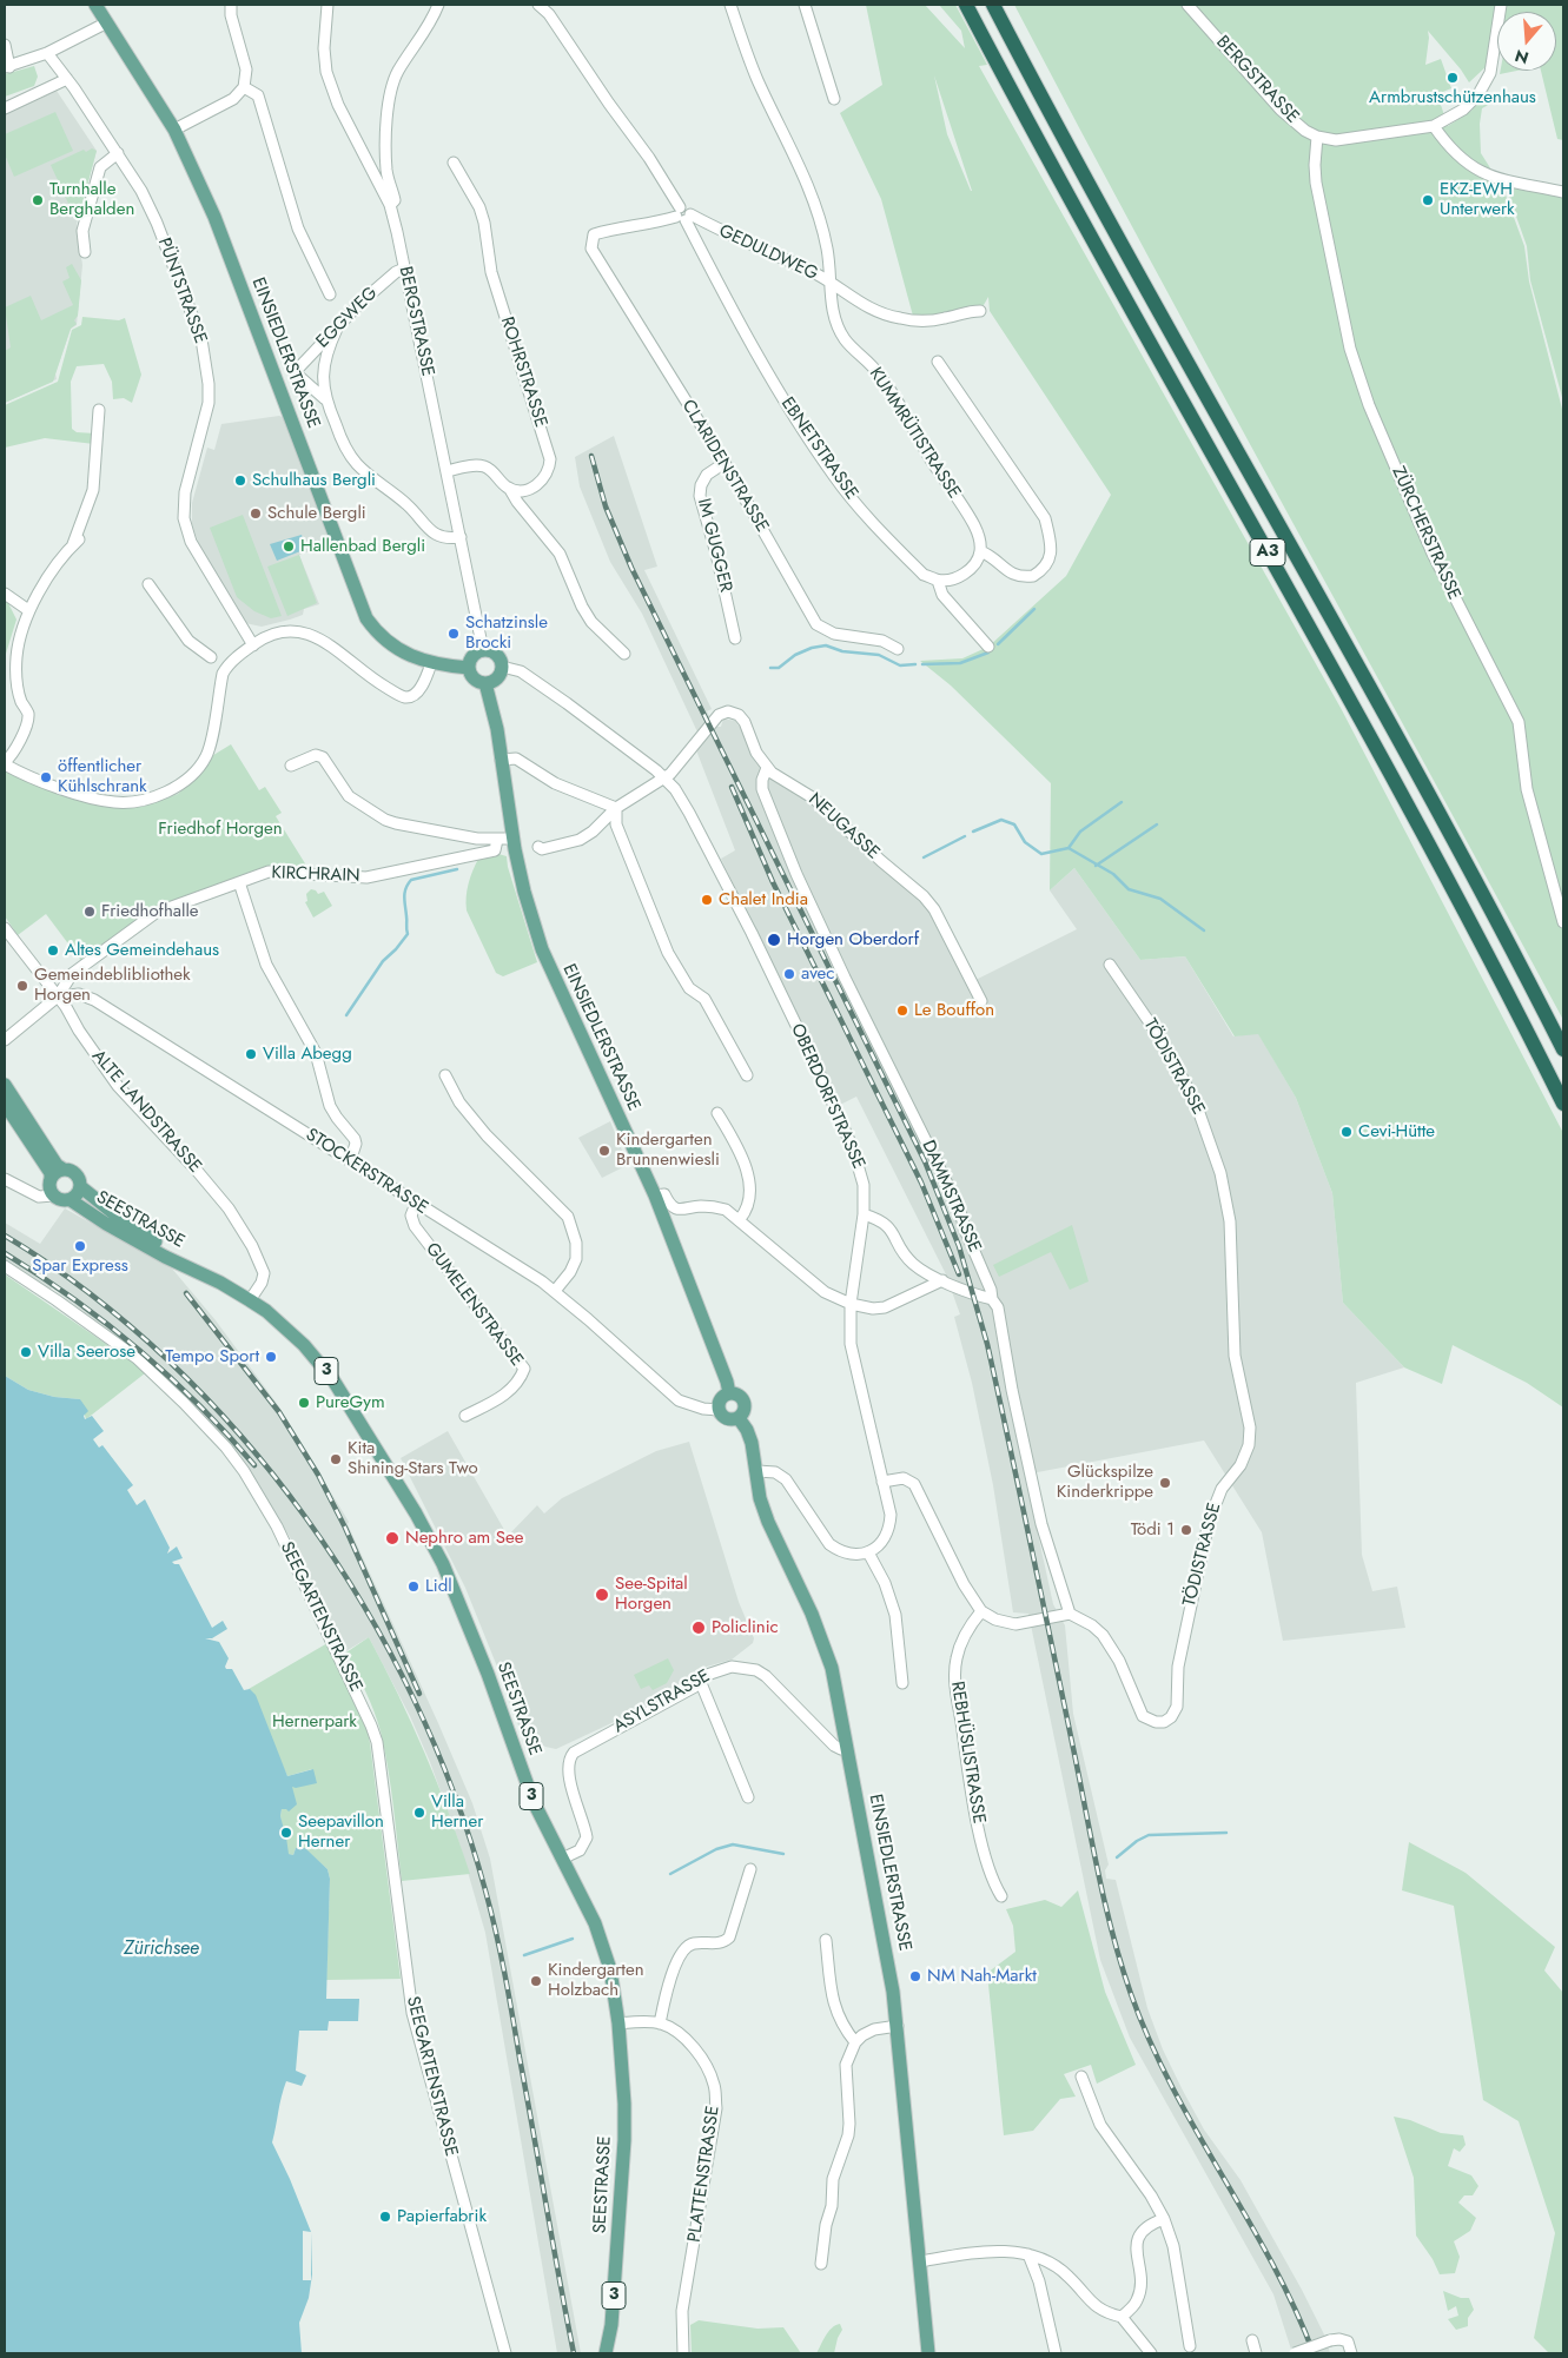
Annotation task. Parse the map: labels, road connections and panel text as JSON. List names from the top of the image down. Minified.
{"streets":{"highway":["A3"],"main road":["EINSIEDLERSTRASSE","SEESTRASSE","3"],"street":["BERGSTRASSE","GEDULDWEG","PÜNTSTRASSE","EGGWEG","ROHRSTRASSE","KUMMRÜTISTRASSE","EBNETSTRASSE","CLARIDENSTRASSE","ZÜRCHERSTRASSE","IM GUGGER","NEUGASSE","KIRCHRAIN","TÖDISTRASSE","OBERDORFSTRASSE","ALTE LANDSTRASSE","STOCKERSTRASSE","DAMMSTRASSE","GUMELENSTRASSE","SEEGARTENSTRASSE","ASYLSTRASSE","REBHÜSLISTRASSE","PLATTENSTRASSE"]},"crossings":[["BERGSTRASSE","EGGWEG"],["BERGSTRASSE","EINSIEDLERSTRASSE"],["BERGSTRASSE","ZÜRCHERSTRASSE"],["BERGSTRASSE","OBERDORFSTRASSE"],["GEDULDWEG","KUMMRÜTISTRASSE"],["GEDULDWEG","EBNETSTRASSE"],["GEDULDWEG","CLARIDENSTRASSE"],["EINSIEDLERSTRASSE","OBERDORFSTRASSE"],["EINSIEDLERSTRASSE","STOCKERSTRASSE"],["EINSIEDLERSTRASSE","ASYLSTRASSE"],["EBNETSTRASSE","CLARIDENSTRASSE"],["CLARIDENSTRASSE","IM GUGGER"],["NEUGASSE","OBERDORFSTRASSE"],["NEUGASSE","DAMMSTRASSE"],["KIRCHRAIN","ALTE LANDSTRASSE"],["KIRCHRAIN","STOCKERSTRASSE"],["TÖDISTRASSE","DAMMSTRASSE"],["ALTE LANDSTRASSE","STOCKERSTRASSE"],["ALTE LANDSTRASSE","SEESTRASSE"],["STOCKERSTRASSE","GUMELENSTRASSE"],["SEESTRASSE","ASYLSTRASSE"]],"water":["Zürichsee"],"parks":["Friedhof Horgen","Hernerpark"],"places":["Armbrustschützenhaus","Turnhalle Berghalden","EKZ-EWH Unterwerk","Schulhaus Bergli","Schule Bergli","Hallenbad Bergli","Schatzinsle Brocki","öffentlicher Kühlschrank","Chalet India","Friedhofhalle","Horgen Oberdorf","Altes Gemeindehaus","avec","Gemeindeblibliothek Horgen","Le Bouffon","Villa Abegg","Cevi-Hütte","Kindergarten Brunnenwiesli","Spar Express","Villa Seerose","Tempo Sport","PureGym","Kita Shining-Stars Two","Glückspilze Kinderkrippe","Tödi 1","Nephro am See","Lidl","See-Spital Horgen","Policlinic","Villa Herner","Seepavillon Herner","NM Nah-Markt","Kindergarten Holzbach","Papierfabrik"],"north":"bottom"}
